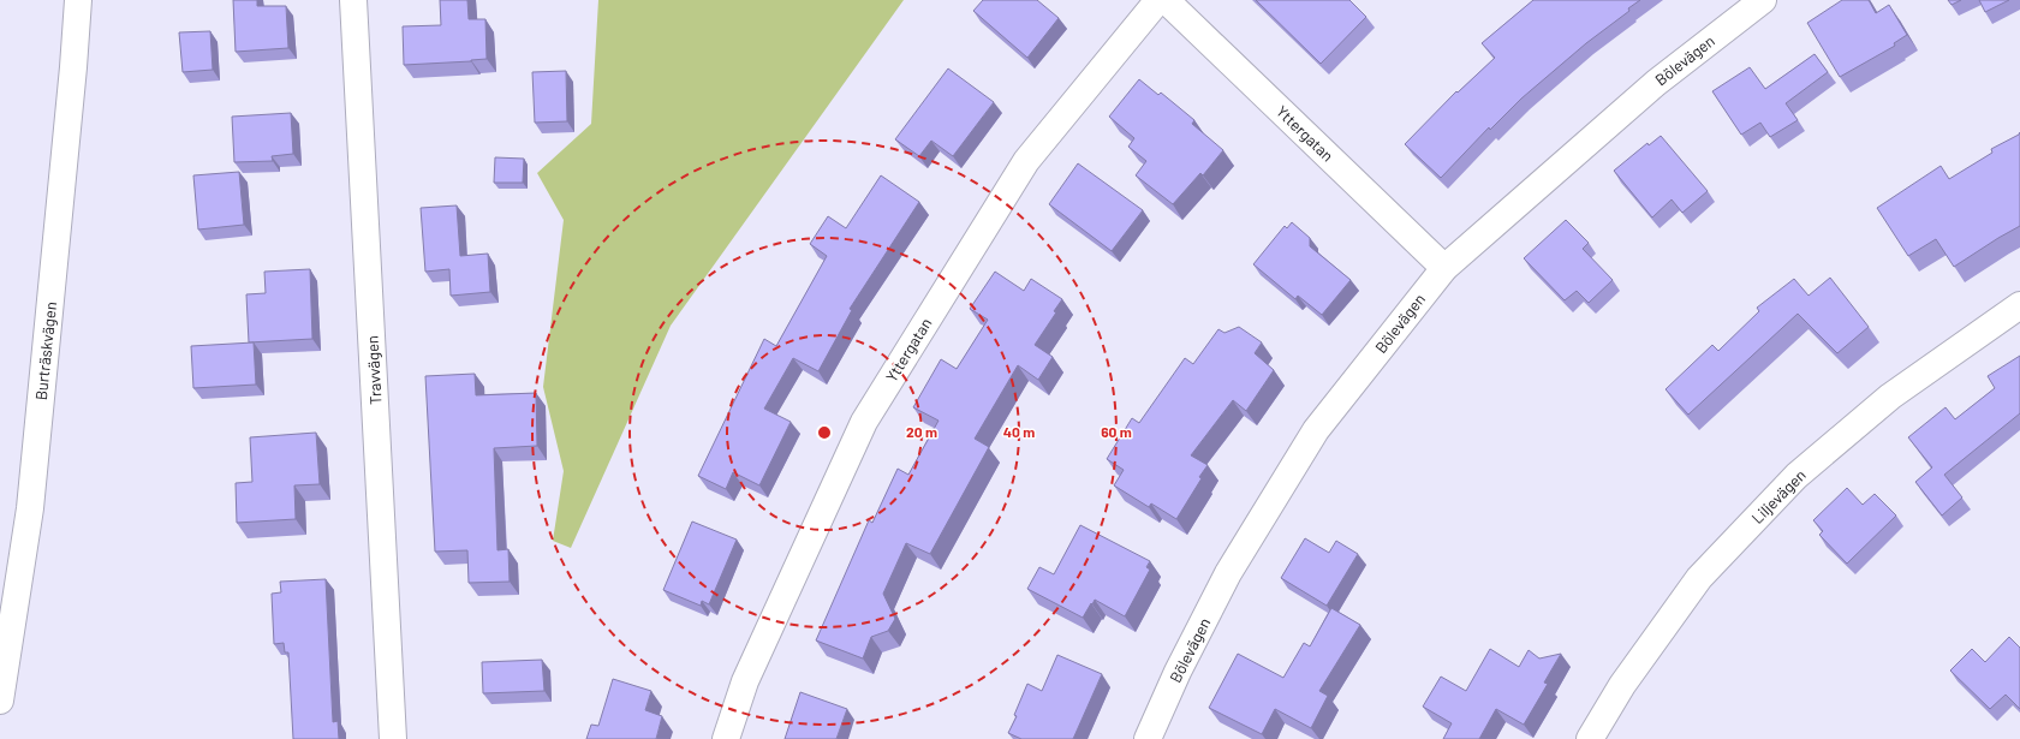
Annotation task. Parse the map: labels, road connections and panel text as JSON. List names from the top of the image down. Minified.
{"streets":{"street":["Bölevägen","Yttergatan","Burträskvägen","Travvägen","Liljevägen"]},"crossings":[["Bölevägen","Yttergatan"]],"rings":["20 m","40 m","60 m"]}
